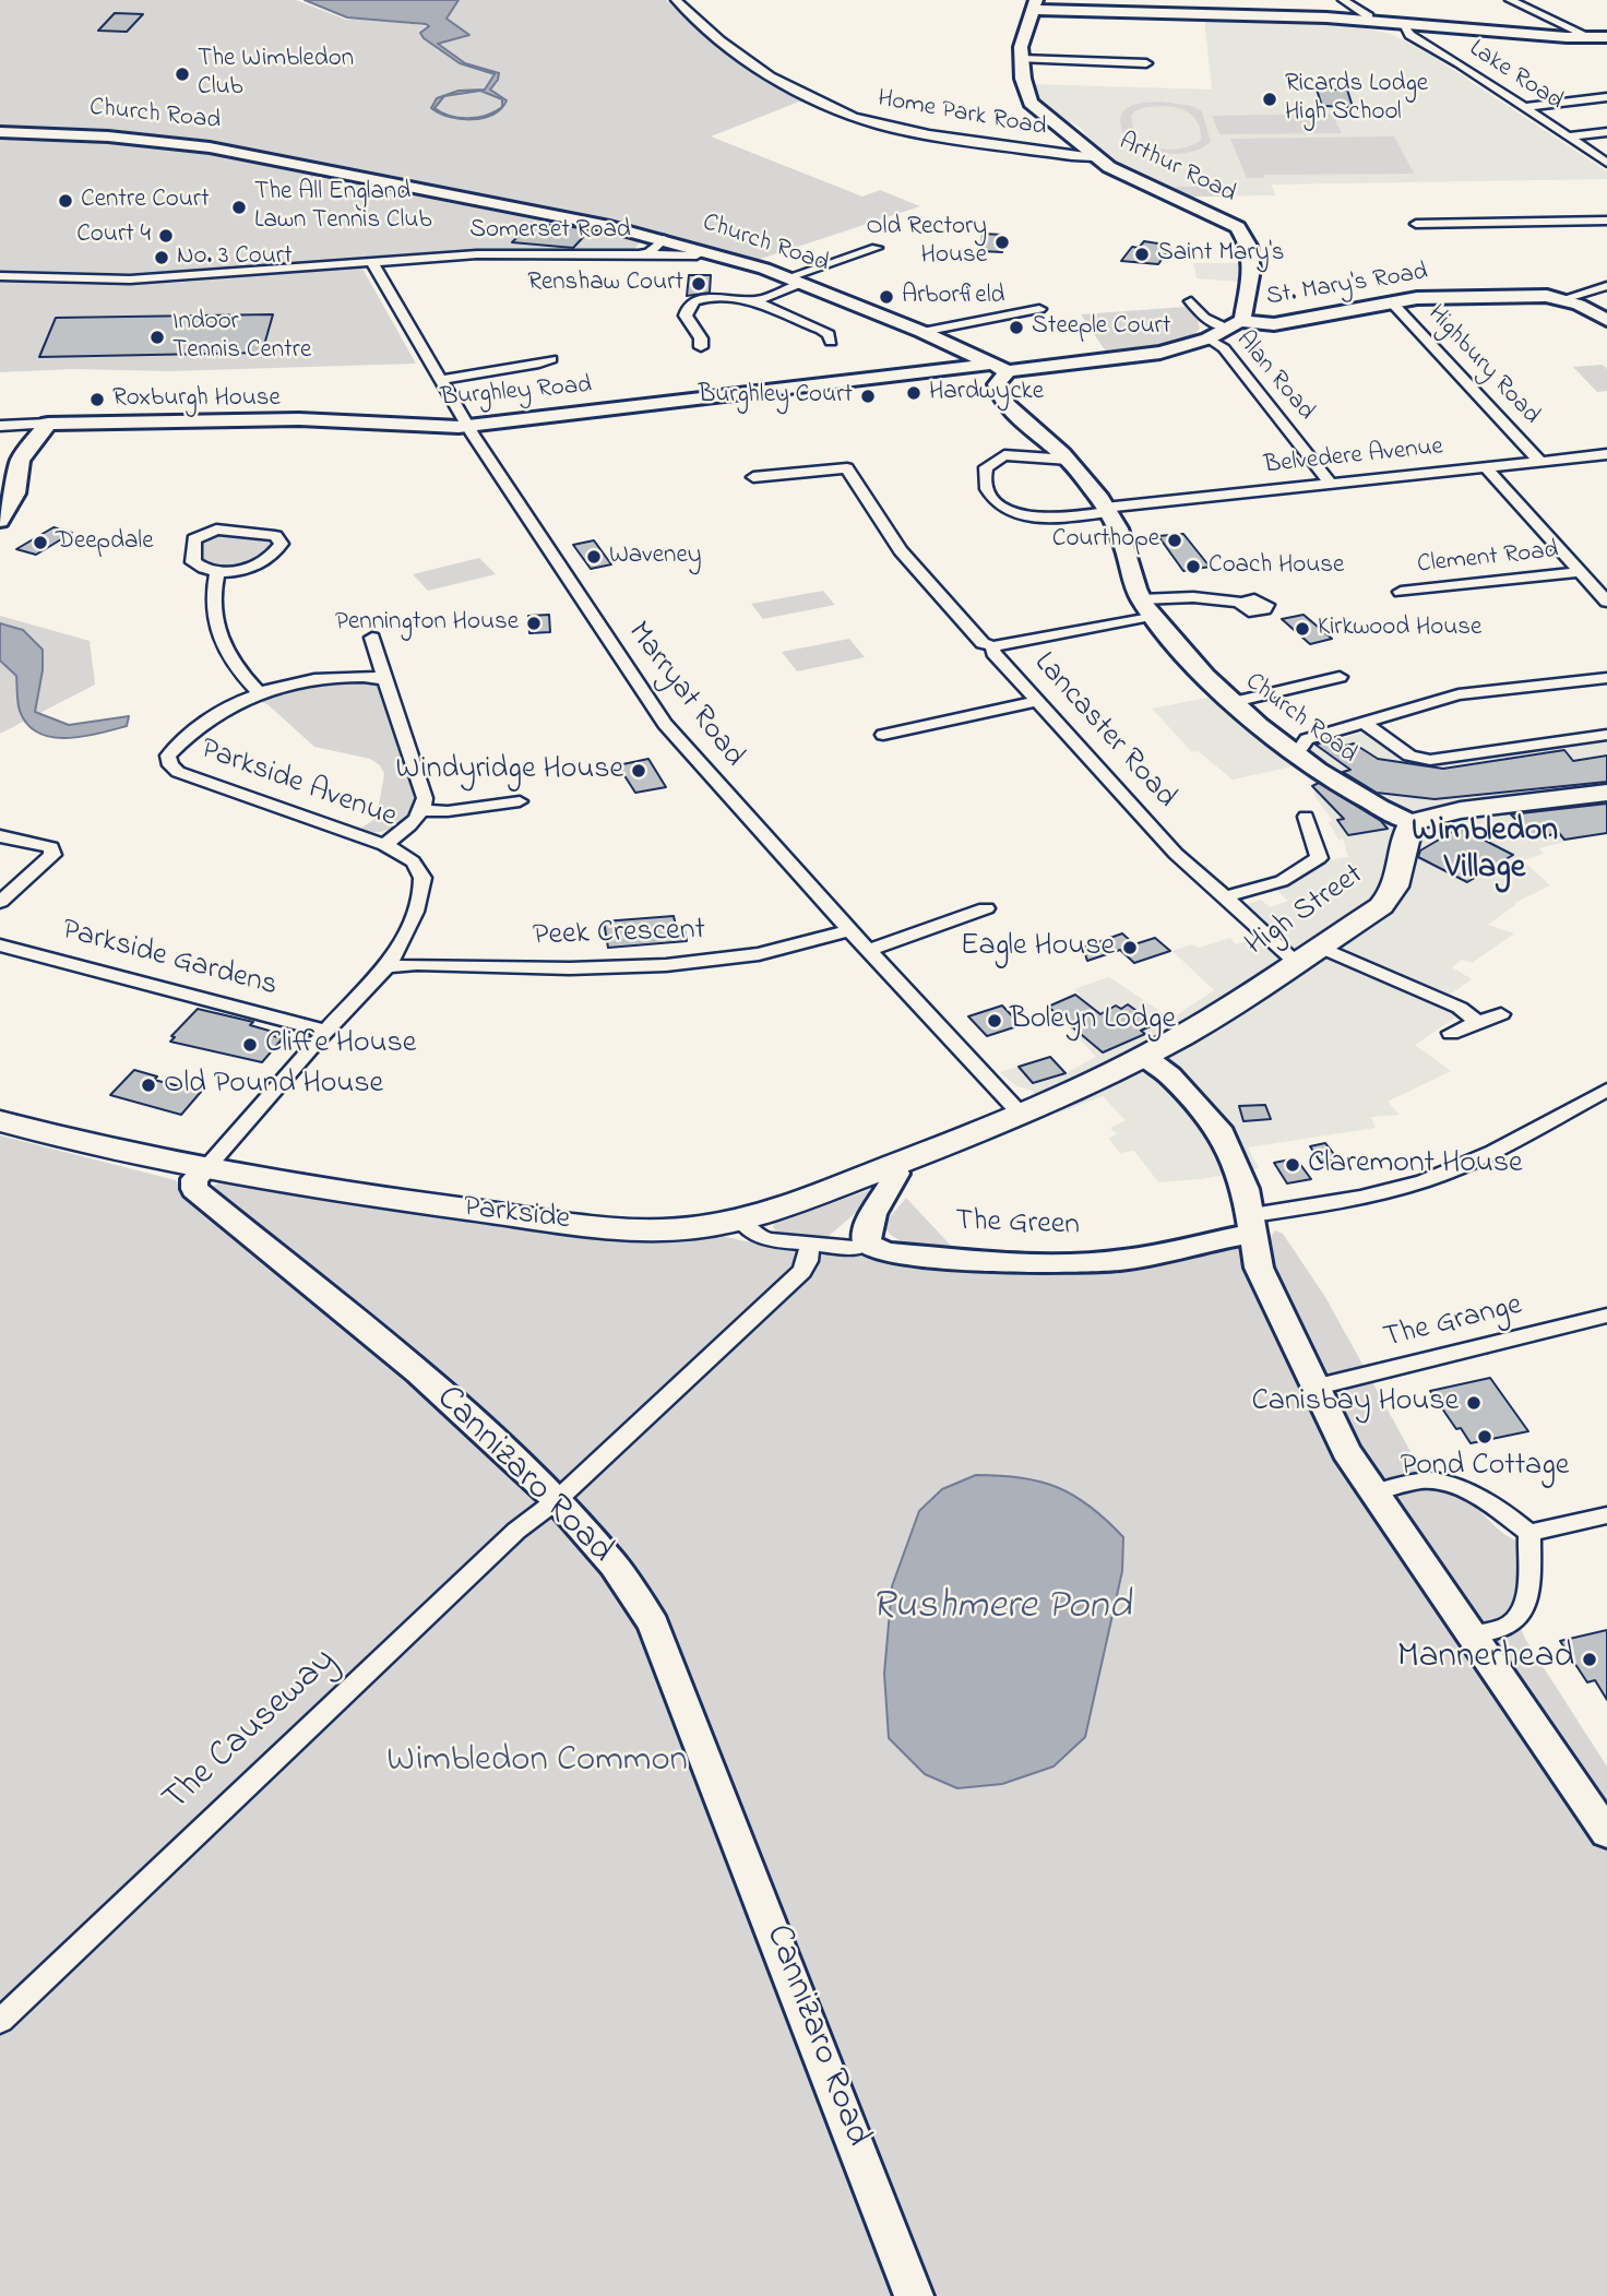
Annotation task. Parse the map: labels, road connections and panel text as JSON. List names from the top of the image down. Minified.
{"streets":{"main road":["High Street","Parkside"],"street":["Lake Road","Home Park Road","Church Road","Arthur Road","Somerset Road","St. Mary's Road","Highbury Road","Alan Road","Burghley Road","Belvedere Avenue","Clement Road","Marryat Road","Lancaster Road","Parkside Avenue","Peek Crescent","Parkside Gardens","The Green","The Grange","Cannizaro Road","The Causeway"]},"crossings":[["Home Park Road","Arthur Road"],["Church Road","Somerset Road"],["Church Road","St. Mary's Road"],["Church Road","Burghley Road"],["Church Road","Belvedere Avenue"],["Church Road","Lancaster Road"],["Church Road","High Street"],["Arthur Road","St. Mary's Road"],["Somerset Road","Marryat Road"],["St. Mary's Road","Highbury Road"],["St. Mary's Road","Alan Road"],["St. Mary's Road","Burghley Road"],["Highbury Road","Belvedere Avenue"],["Alan Road","Belvedere Avenue"],["Burghley Road","Marryat Road"],["Marryat Road","High Street"],["Marryat Road","Peek Crescent"],["Marryat Road","Parkside"],["Lancaster Road","High Street"],["Parkside Avenue","Peek Crescent"],["Parkside Avenue","Parkside Gardens"],["Parkside Avenue","Parkside"],["Parkside Avenue","Cannizaro Road"],["High Street","Parkside"],["Parkside","Cannizaro Road"],["Cannizaro Road","The Causeway"]],"districts":["Wimbledon Village"],"water":["Rushmere Pond"],"parks":["Wimbledon Common"],"places":["The Wimbledon Club","Ricards Lodge High School","Centre Court","The All England Lawn Tennis Club","Court 4","Old Rectory House","Saint Mary's","No. 3 Court","Renshaw Court","Arborfield","Steeple Court","Indoor Tennis Centre","Hardwycke","Burghley Court","Roxburgh House","Courthope","Deepdale","Waveney","Coach House","Pennington House","Kirkwood House","Windyridge House","Eagle House","Boleyn Lodge","Cliffe House","Old Pound House","Claremont House","Canisbay House","Pond Cottage","Mannerhead"]}
